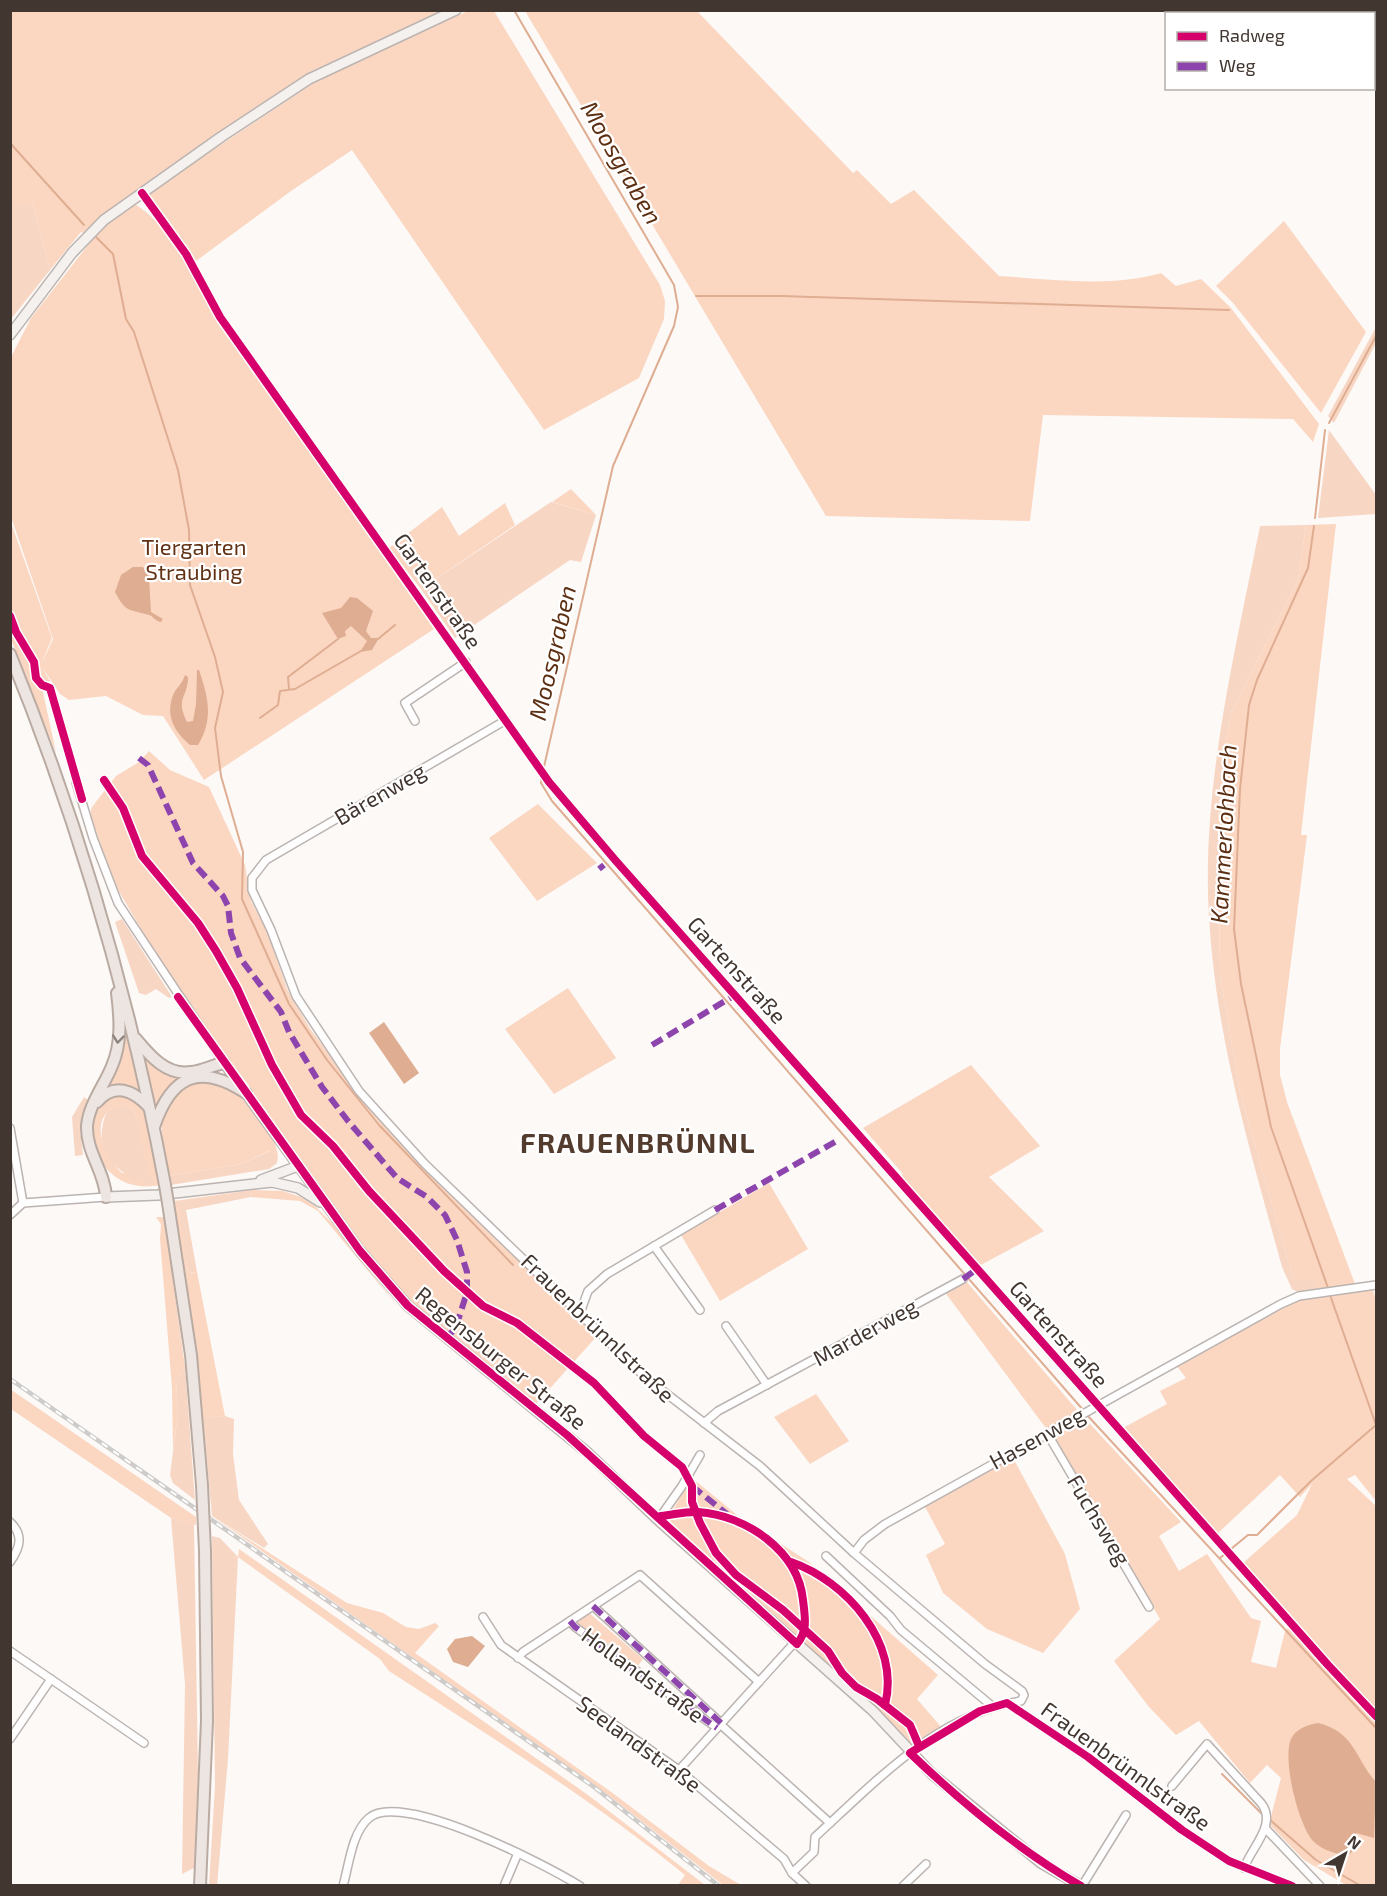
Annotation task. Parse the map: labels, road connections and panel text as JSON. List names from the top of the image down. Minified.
{"streets":{"street":["Gartenstraße","Bärenweg","Frauenbrünnlstraße","Marderweg","Regensburger Straße","Hasenweg","Fuchsweg","Hollandstraße","Seelandstraße"]},"crossings":[["Gartenstraße","Bärenweg"],["Gartenstraße","Hasenweg"],["Bärenweg","Frauenbrünnlstraße"],["Frauenbrünnlstraße","Marderweg"],["Frauenbrünnlstraße","Regensburger Straße"],["Frauenbrünnlstraße","Hasenweg"],["Frauenbrünnlstraße","Hollandstraße"],["Frauenbrünnlstraße","Seelandstraße"],["Hasenweg","Fuchsweg"],["Hollandstraße","Seelandstraße"]],"districts":["FRAUENBRÜNNL"],"water":["Moosgraben","Kammerlohbach"],"parks":["Tiergarten Straubing"],"legend":["Radweg","Weg"],"north":"top right"}
